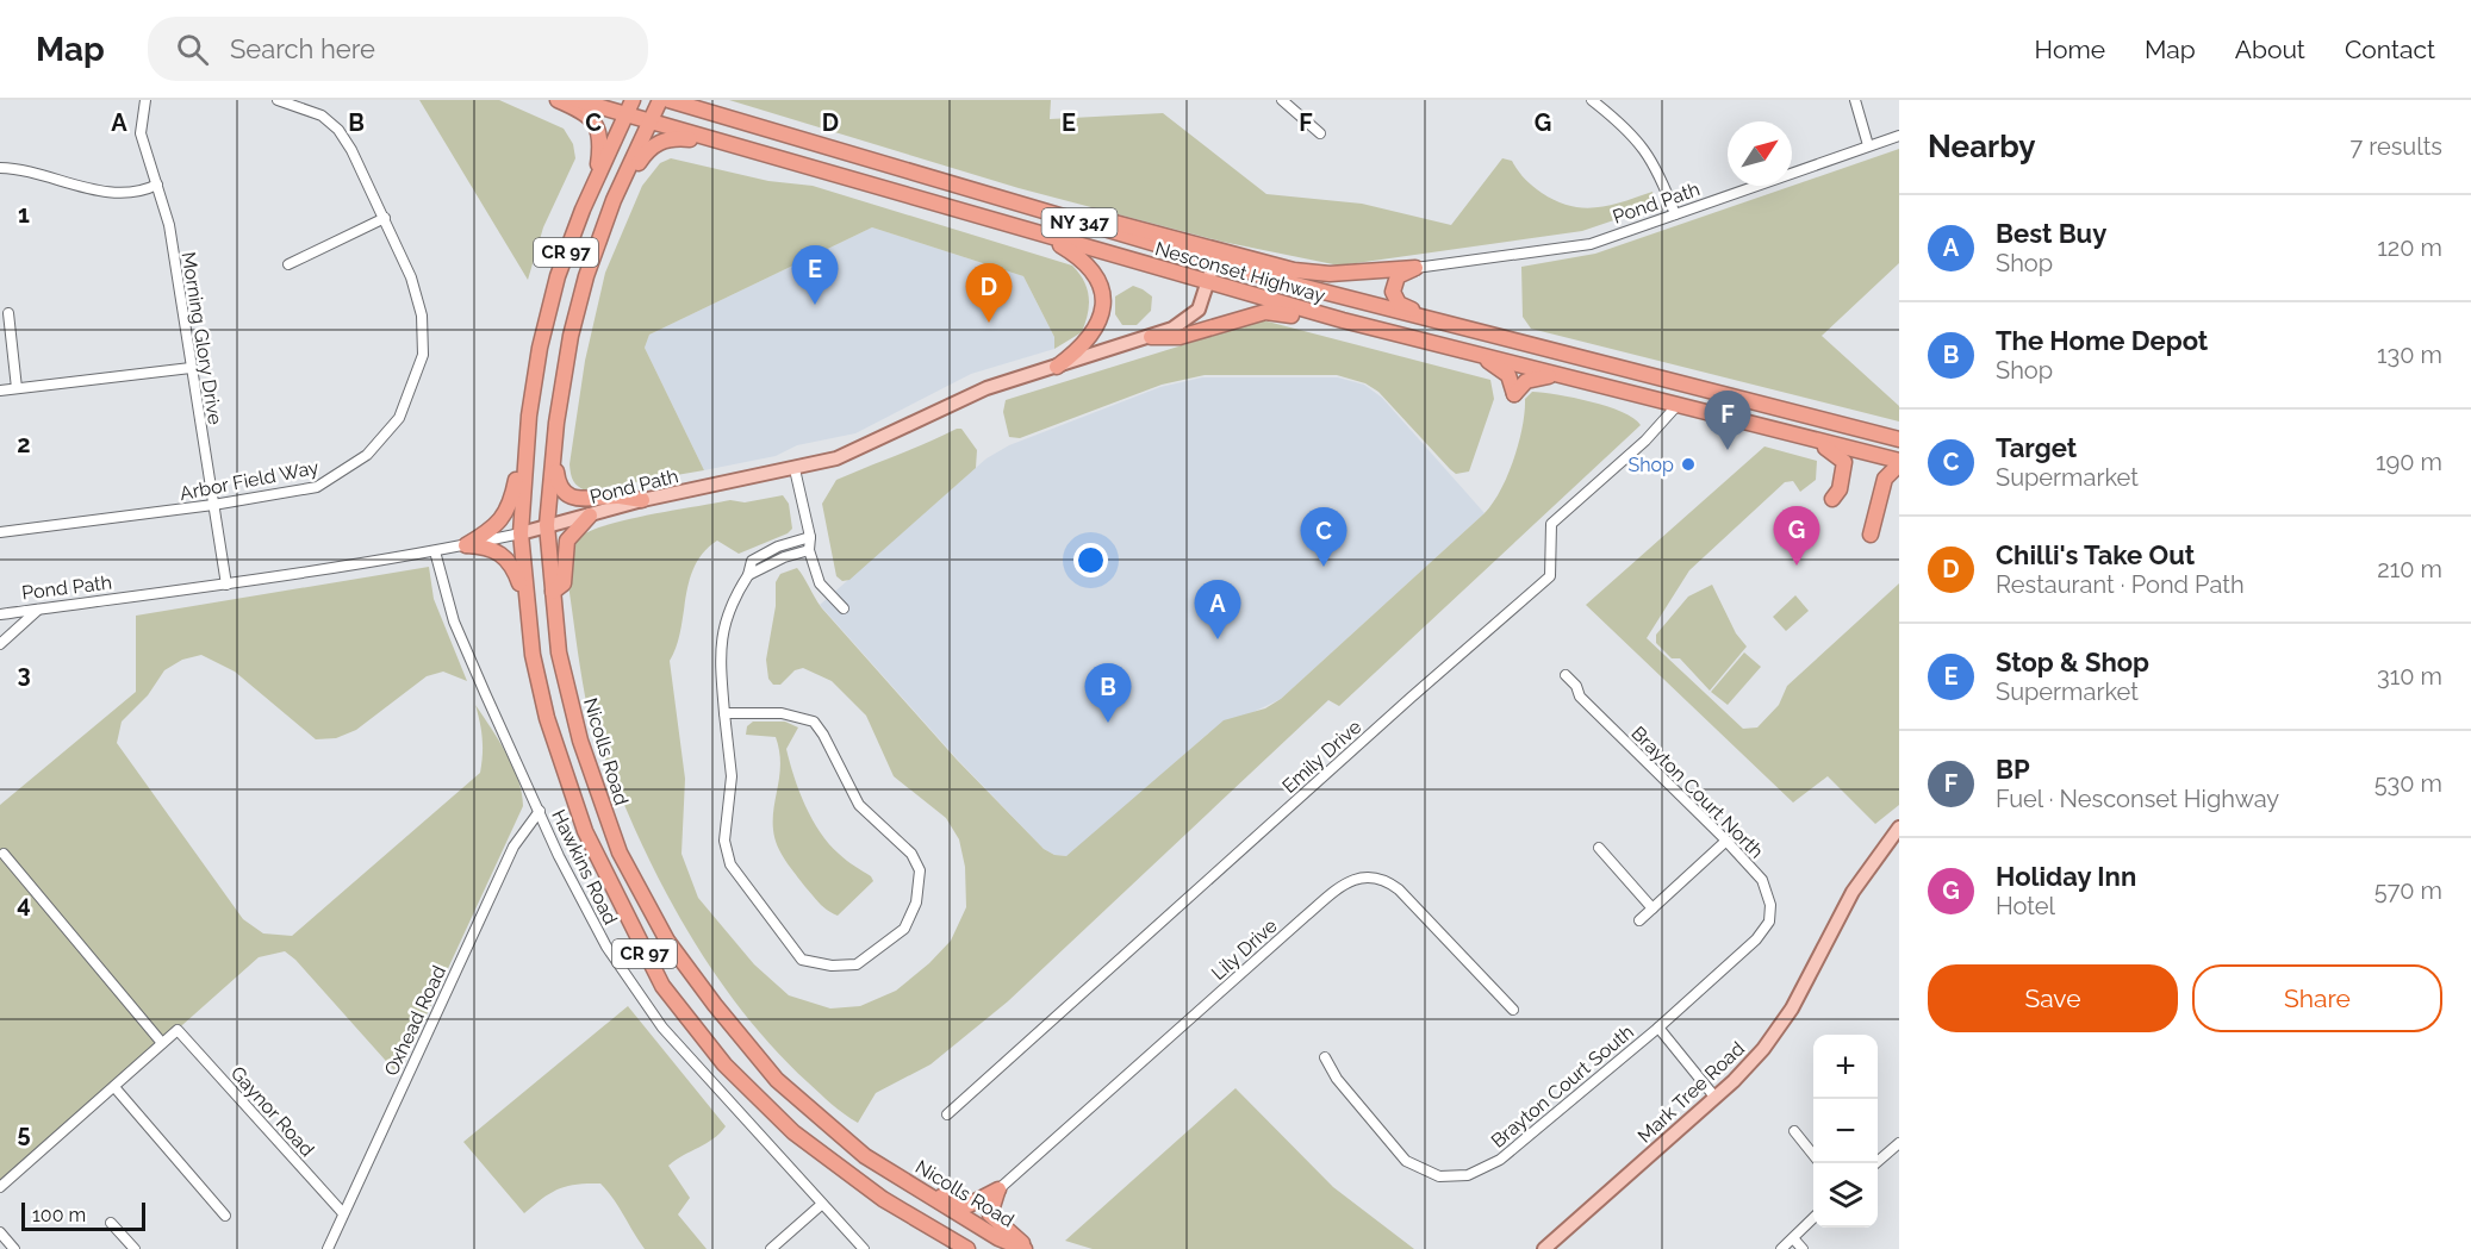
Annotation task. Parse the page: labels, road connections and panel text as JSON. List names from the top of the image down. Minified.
{"streets":{"highway":["NY 347","CR 97","Nesconset Highway","Nicolls Road"],"main road":["Pond Path","Mark Tree Road"],"street":["Morning Glory Drive","Arbor Field Way","Emily Drive","Brayton Court North","Hawkins Road","Lily Drive","Oxhead Road","Brayton Court South","Gaynor Road"]},"crossings":[["Pond Path","CR 97"],["Pond Path","Nesconset Highway"],["Pond Path","Morning Glory Drive"],["Pond Path","Nicolls Road"],["Pond Path","Hawkins Road"],["CR 97","Nesconset Highway"],["Nesconset Highway","Nicolls Road"],["Nesconset Highway","Emily Drive"],["Morning Glory Drive","Arbor Field Way"],["Brayton Court North","Brayton Court South"],["Hawkins Road","Oxhead Road"],["Oxhead Road","Gaynor Road"]],"places":["Shop"],"scale_bar":"100 m","north":"top right","page":{"header":"Map","search":"Search here","nav":["Home","Map","About","Contact"],"heading":["Nearby","7 results"],"list":[{"mark":"A","name":"Best Buy","note":"Shop","value":"120 m"},{"mark":"B","name":"The Home Depot","note":"Shop","value":"130 m"},{"mark":"C","name":"Target","note":"Supermarket","value":"190 m"},{"mark":"D","name":"Chilli's Take Out","note":"Restaurant · Pond Path","value":"210 m"},{"mark":"E","name":"Stop & Shop","note":"Supermarket","value":"310 m"},{"mark":"F","name":"BP","note":"Fuel · Nesconset Highway","value":"530 m"},{"mark":"G","name":"Holiday Inn","note":"Hotel","value":"570 m"}],"pins":["E","D","F","G","C","A","B"],"buttons":["Save","Share"],"map_buttons":["+","−"],"scale":"100 m"},"grid":{"columns":["A","B","C","D","E","F","G"],"rows":["1","2","3","4","5"]}}
